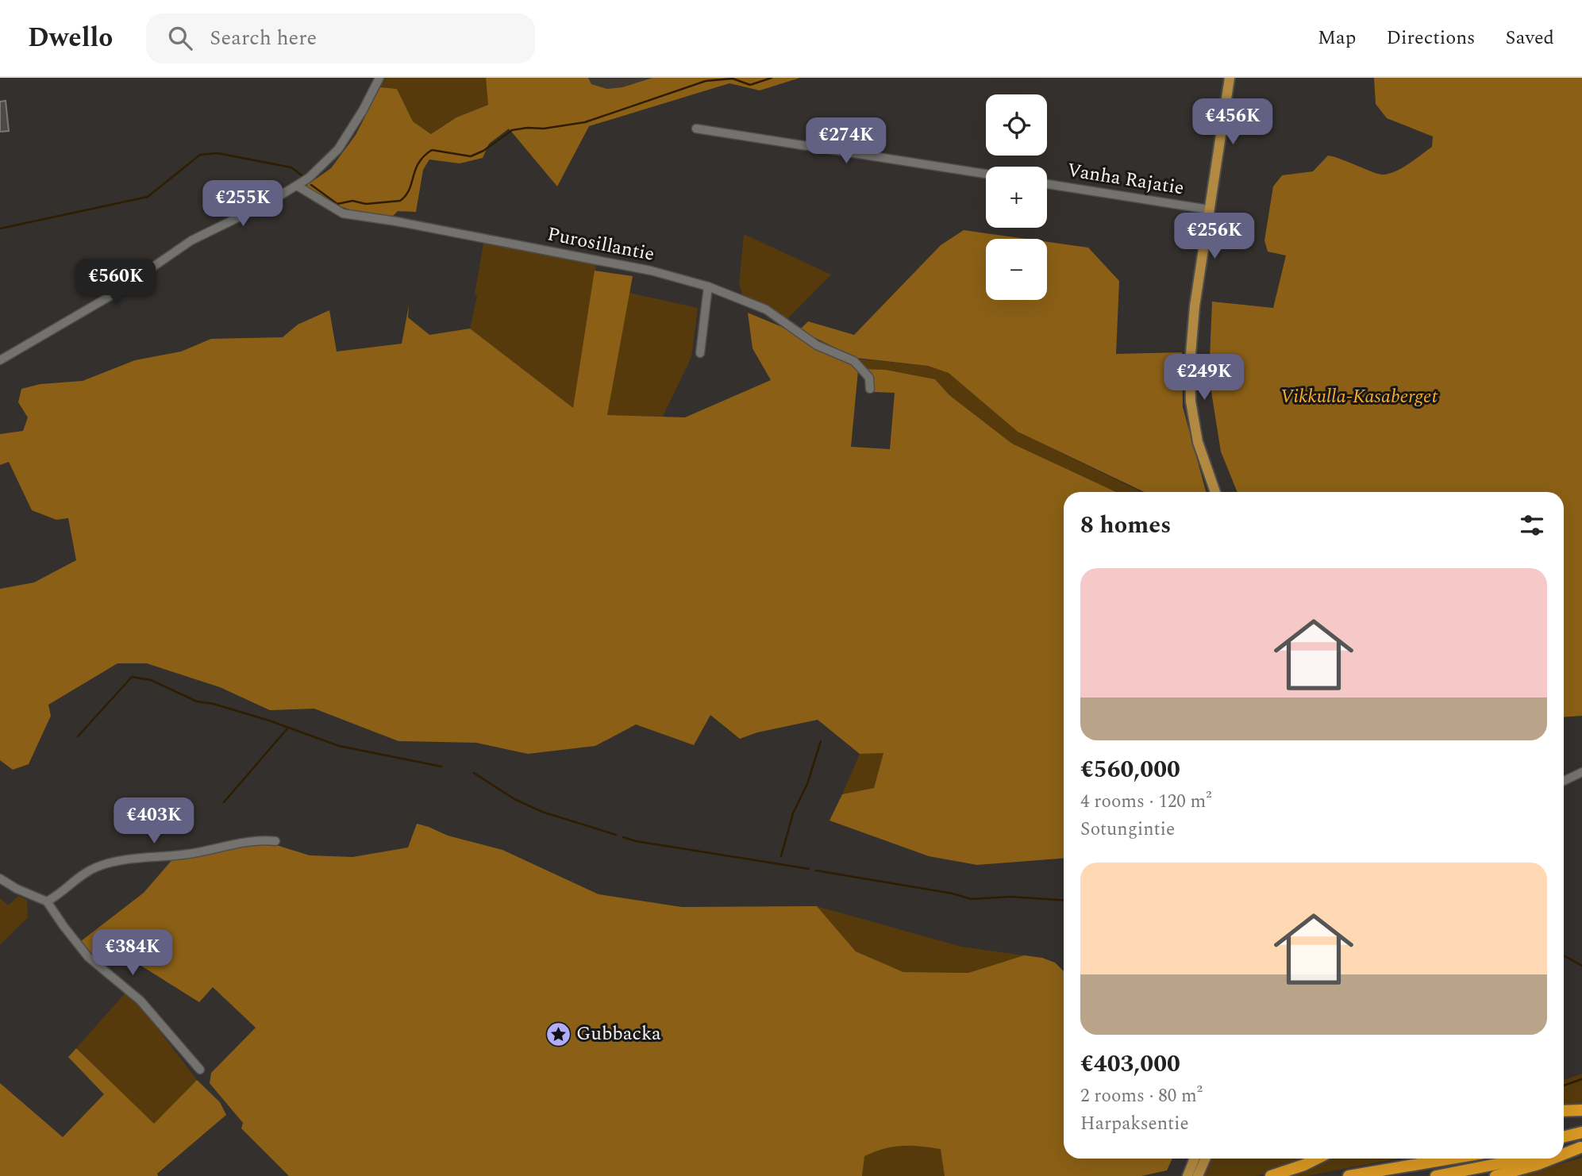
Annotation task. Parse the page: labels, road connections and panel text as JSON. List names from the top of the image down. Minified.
{"streets":{"street":["Vanha Rajatie","Purosillantie"]},"parks":["Vikkulla-Kasaberget"],"places":{"place":["Gubbacka"]},"page":{"header":"Dwello","search":"Search here","nav":["Map","Directions","Saved"],"map_buttons":["+","−"],"price":["€456K","€274K","€255K","€256K","€560K","€249K","€403K","€384K"],"heading":"8 homes","list":[{"name":"€560,000","note":"4 rooms · 120 m² · Sotungintie"},{"name":"€403,000","note":"2 rooms · 80 m² · Harpaksentie"}]}}
